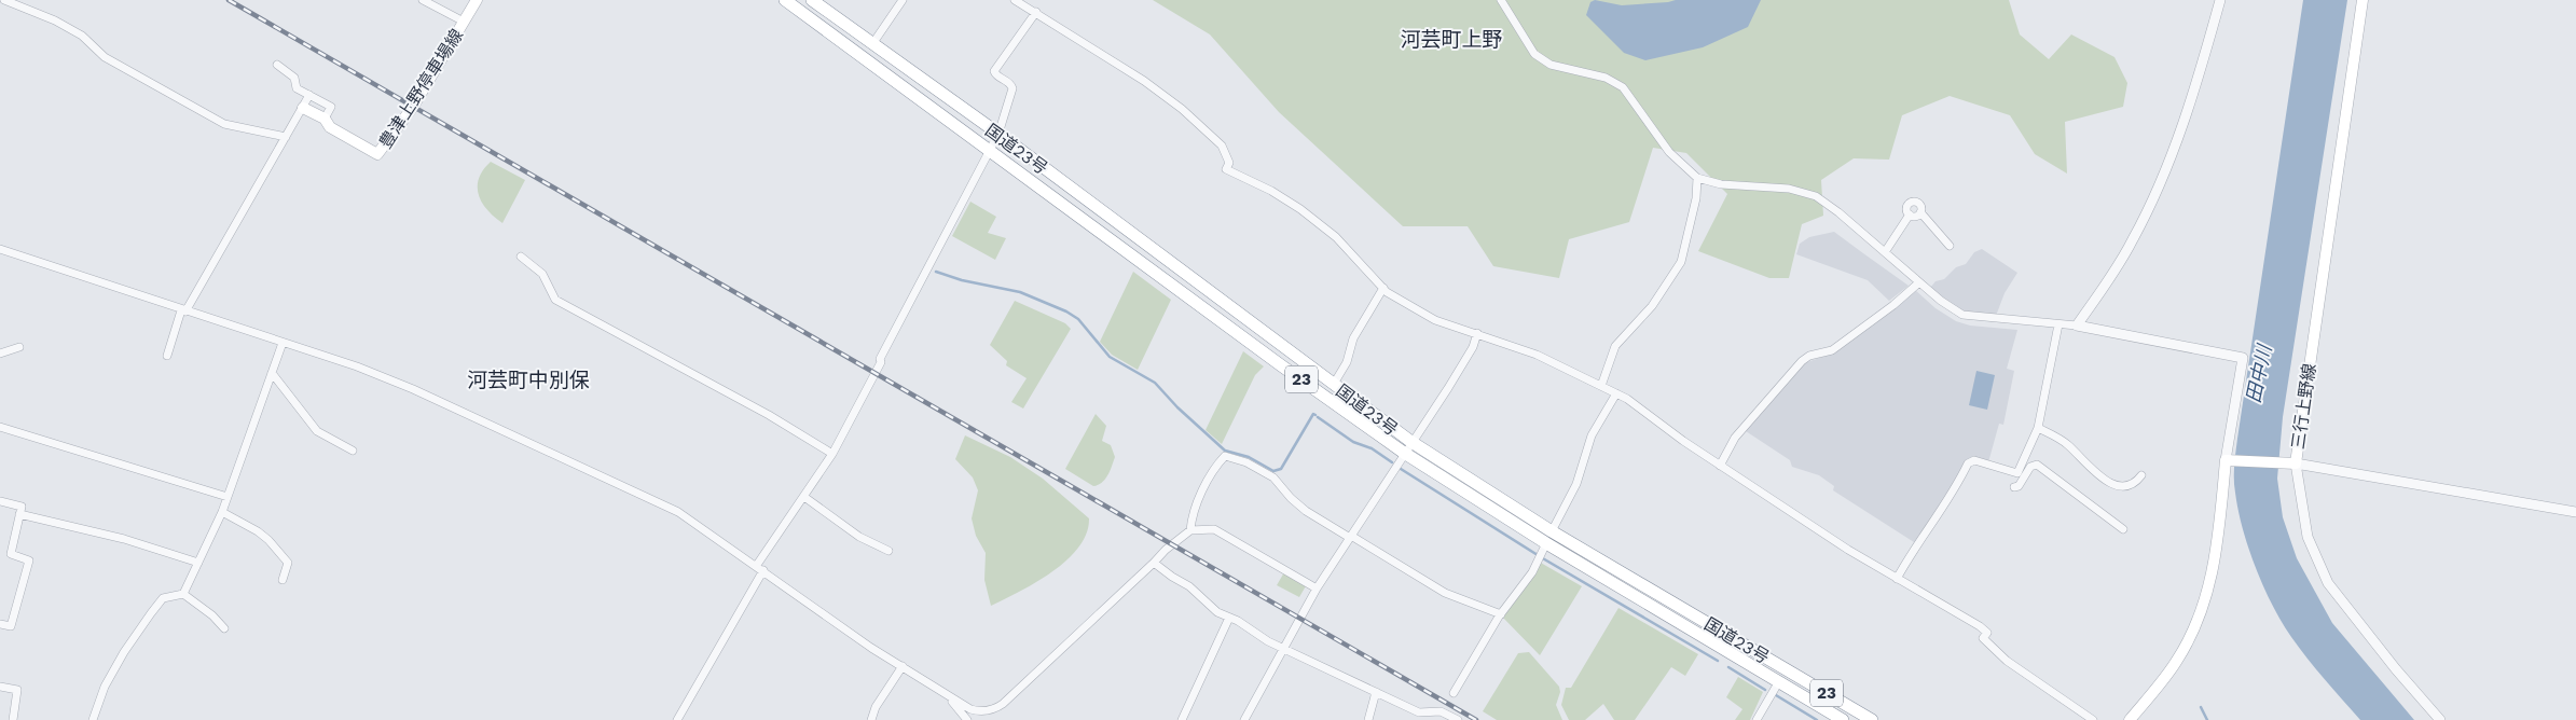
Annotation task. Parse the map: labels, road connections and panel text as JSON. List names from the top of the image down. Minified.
{"streets":{"highway":["国道23号","23"],"main road":["豊津上野停車場線","三行上野線"]},"districts":["河芸町上野","河芸町中別保"],"water":["田中川"]}
